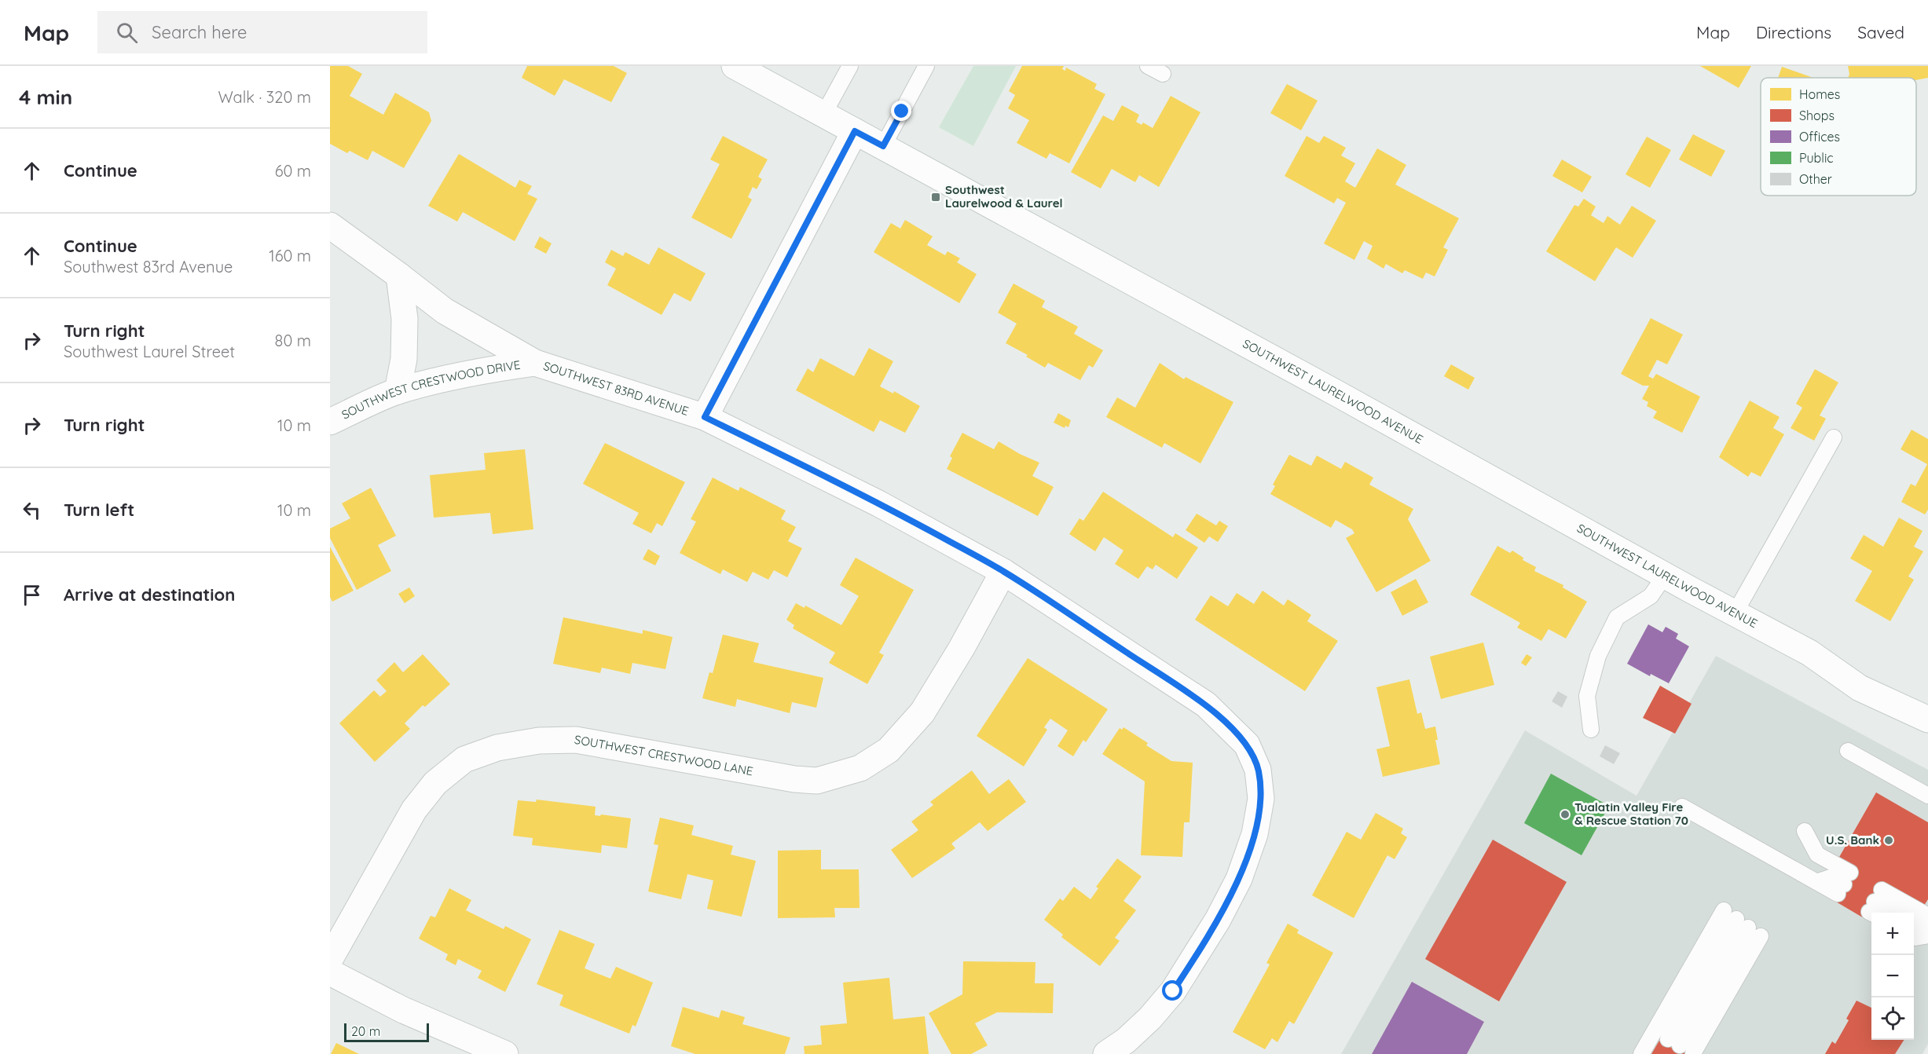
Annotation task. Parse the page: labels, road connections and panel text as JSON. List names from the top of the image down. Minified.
{"streets":{"street":["SOUTHWEST 83RD AVENUE","SOUTHWEST CRESTWOOD DRIVE","SOUTHWEST LAURELWOOD AVENUE","SOUTHWEST CRESTWOOD LANE"]},"crossings":[["SOUTHWEST 83RD AVENUE","SOUTHWEST CRESTWOOD DRIVE"],["SOUTHWEST 83RD AVENUE","SOUTHWEST CRESTWOOD LANE"]],"places":{"transit":["Southwest Laurelwood & Laurel"],"other":["Tualatin Valley Fire & Rescue Station 70","U.S. Bank"]},"legend":["Homes","Shops","Offices","Public","Other"],"scale_bar":"20 m","page":{"header":"Map","search":"Search here","nav":["Map","Directions","Saved"],"heading":["4 min","Walk · 320 m"],"list":[["Continue","60 m"],["Continue","Southwest 83rd Avenue","160 m"],["Turn right","Southwest Laurel Street","80 m"],["Turn right","10 m"],["Turn left","10 m"],"Arrive at destination"],"map_buttons":["+","−"],"scale":"20 m"}}
